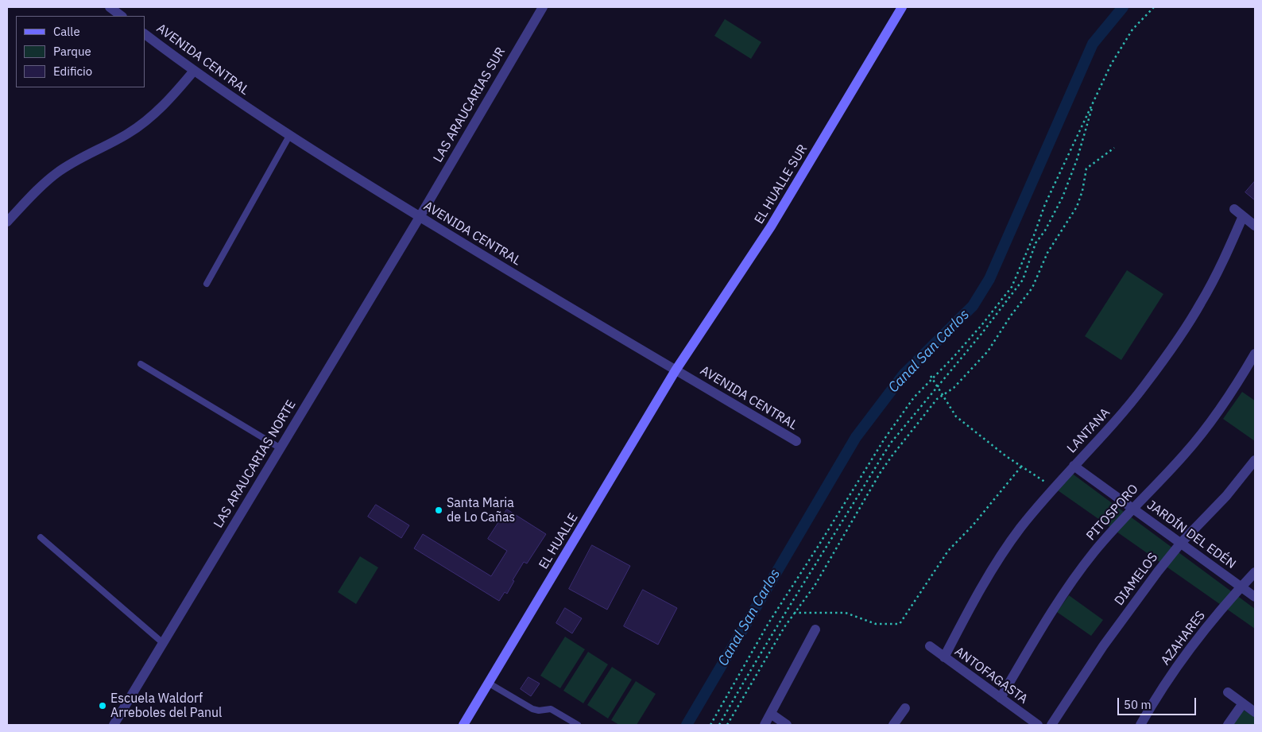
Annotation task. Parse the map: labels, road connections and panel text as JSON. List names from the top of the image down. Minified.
{"streets":{"street":["AVENIDA CENTRAL","LAS ARAUCARIAS SUR","EL HUALLE SUR","LANTANA","LAS ARAUCARIAS NORTE","PITOSPORO","JARDÍN DEL EDÉN","EL HUALLE","DIAMELOS","AZAHARES","ANTOFAGASTA"]},"crossings":[["AVENIDA CENTRAL","LAS ARAUCARIAS SUR"],["AVENIDA CENTRAL","EL HUALLE SUR"],["AVENIDA CENTRAL","LAS ARAUCARIAS NORTE"],["AVENIDA CENTRAL","EL HUALLE"],["LAS ARAUCARIAS SUR","LAS ARAUCARIAS NORTE"],["EL HUALLE SUR","EL HUALLE"],["LANTANA","JARDÍN DEL EDÉN"],["LANTANA","ANTOFAGASTA"],["PITOSPORO","JARDÍN DEL EDÉN"],["PITOSPORO","ANTOFAGASTA"],["JARDÍN DEL EDÉN","DIAMELOS"],["JARDÍN DEL EDÉN","AZAHARES"]],"water":["Canal San Carlos"],"places":["Santa Maria de Lo Cañas","Escuela Waldorf Arreboles del Panul"],"legend":["Calle","Parque","Edificio"],"scale_bar":"50 m"}
